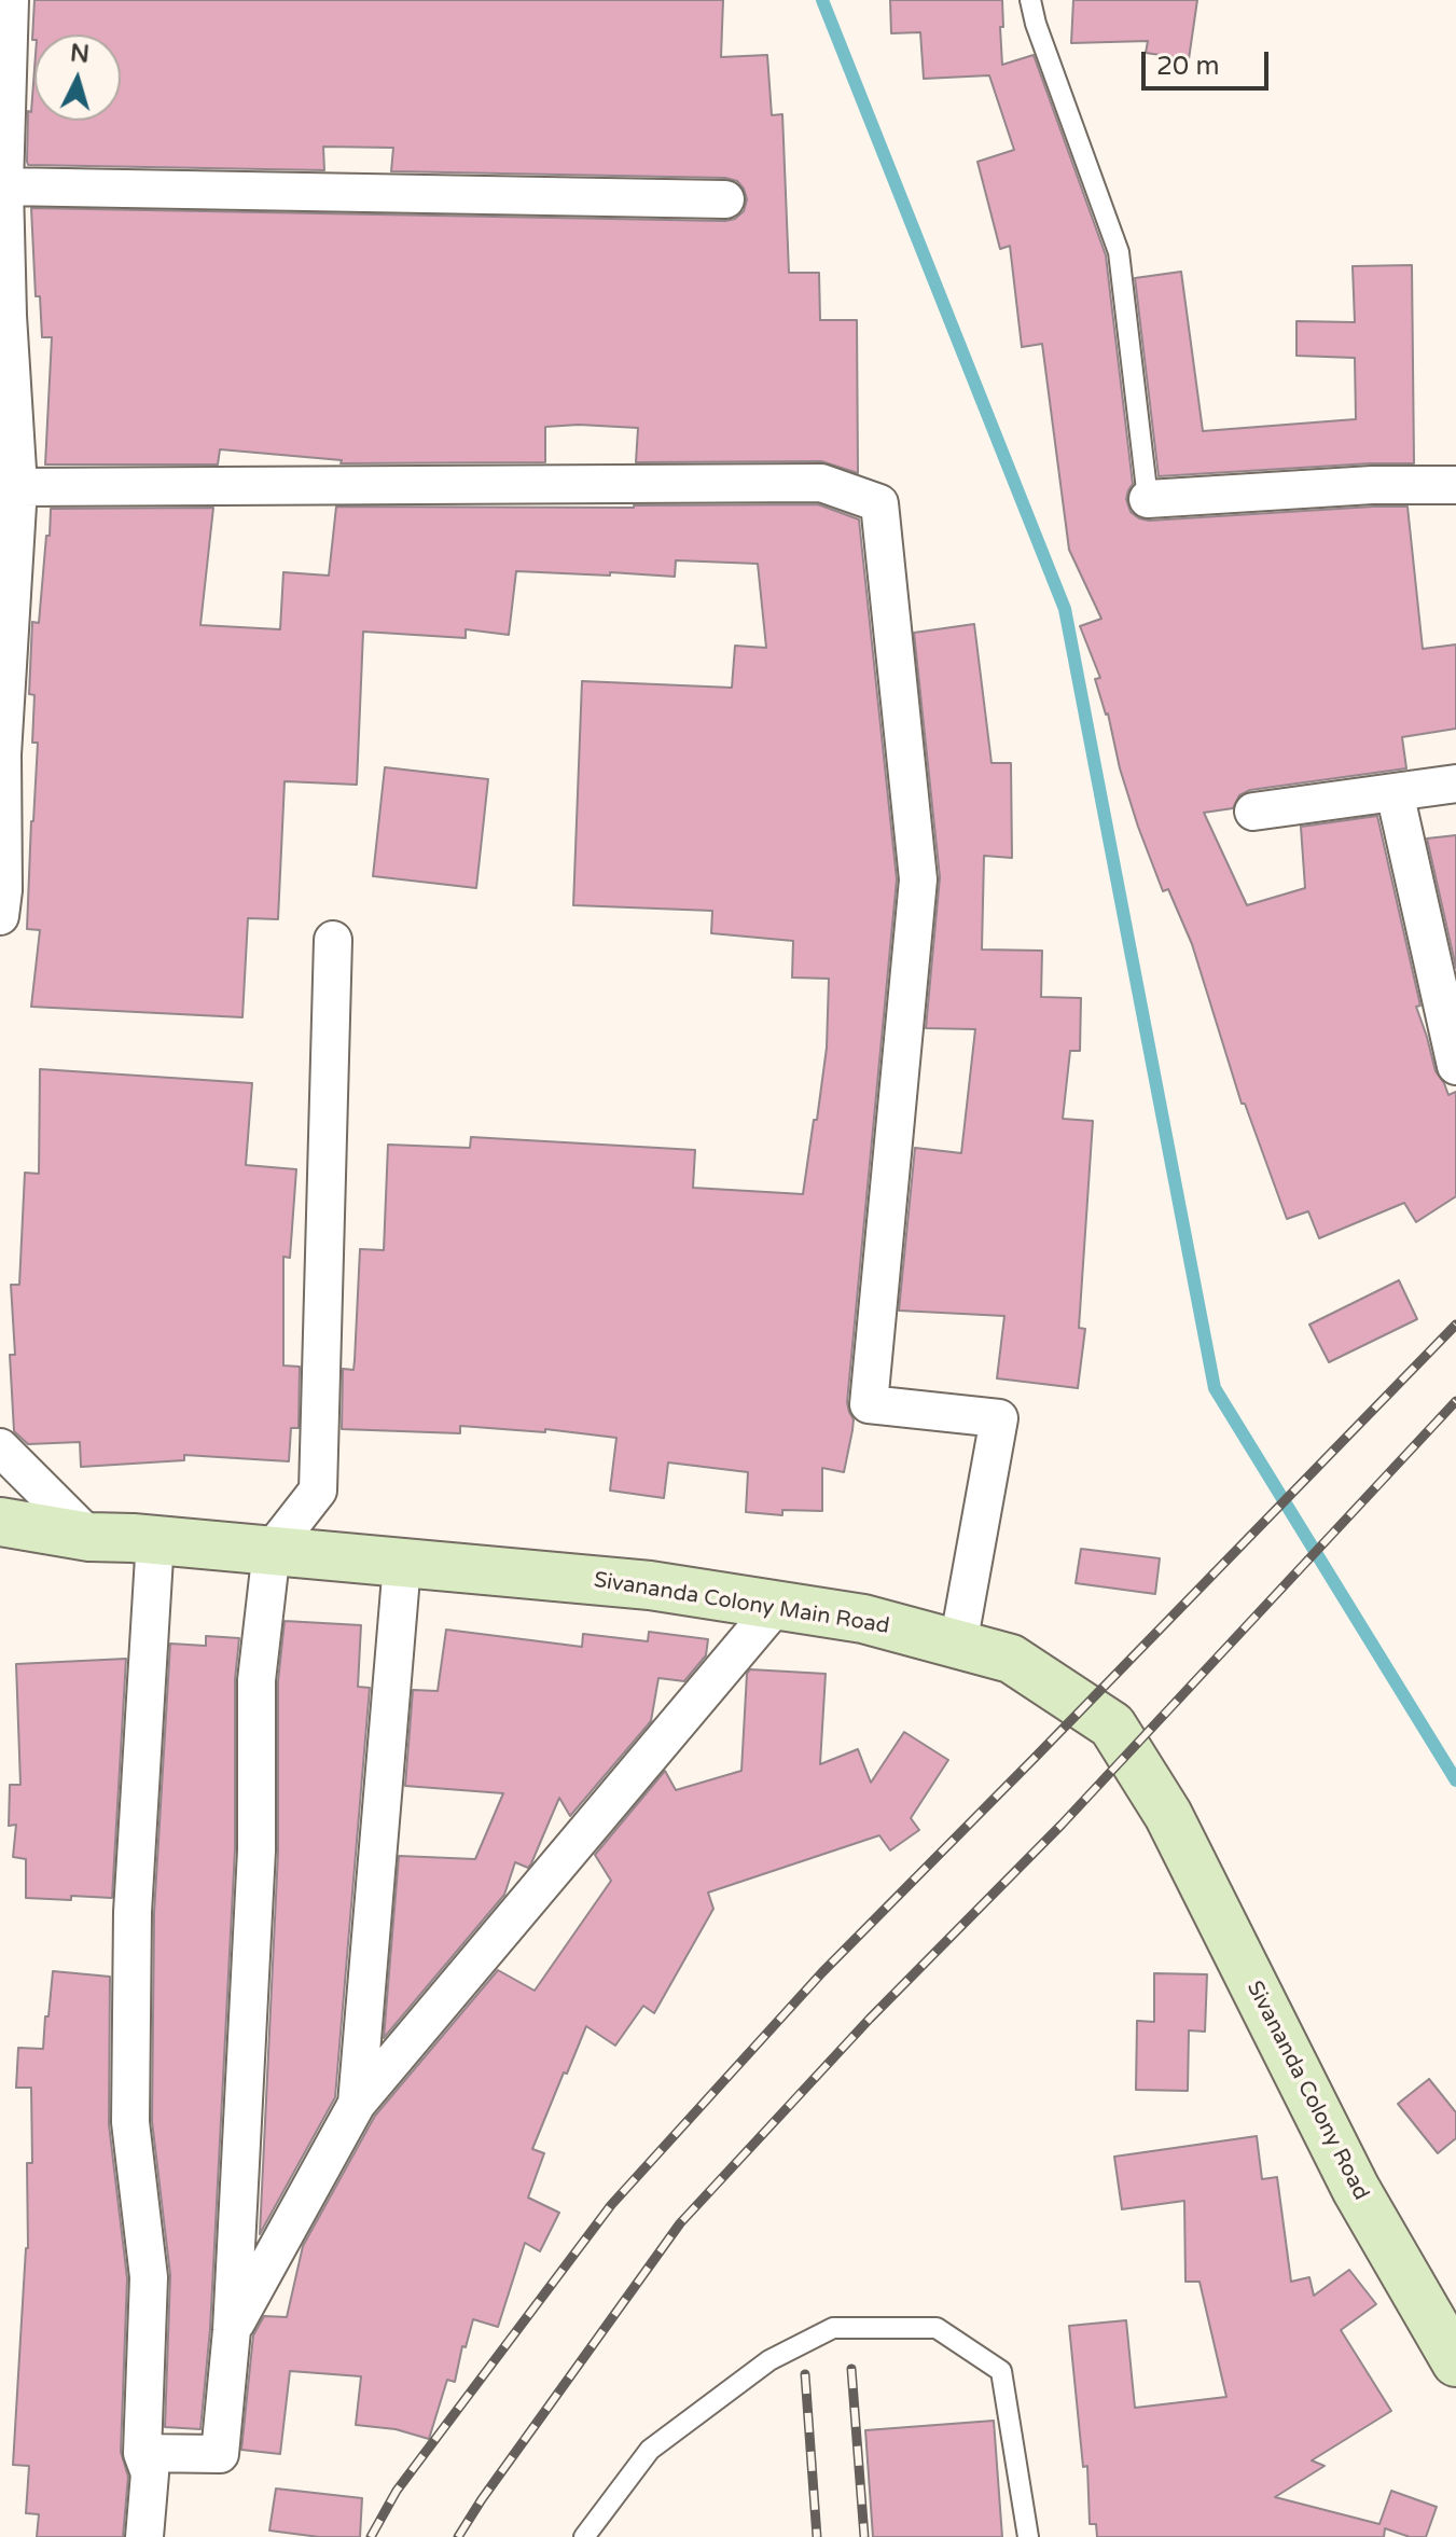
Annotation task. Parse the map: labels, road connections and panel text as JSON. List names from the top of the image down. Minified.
{"streets":{"main road":["Sivananda Colony Main Road","Sivananda Colony Road"]},"crossings":[["Sivananda Colony Main Road","Sivananda Colony Road"]],"scale_bar":"20 m","north":"top"}
